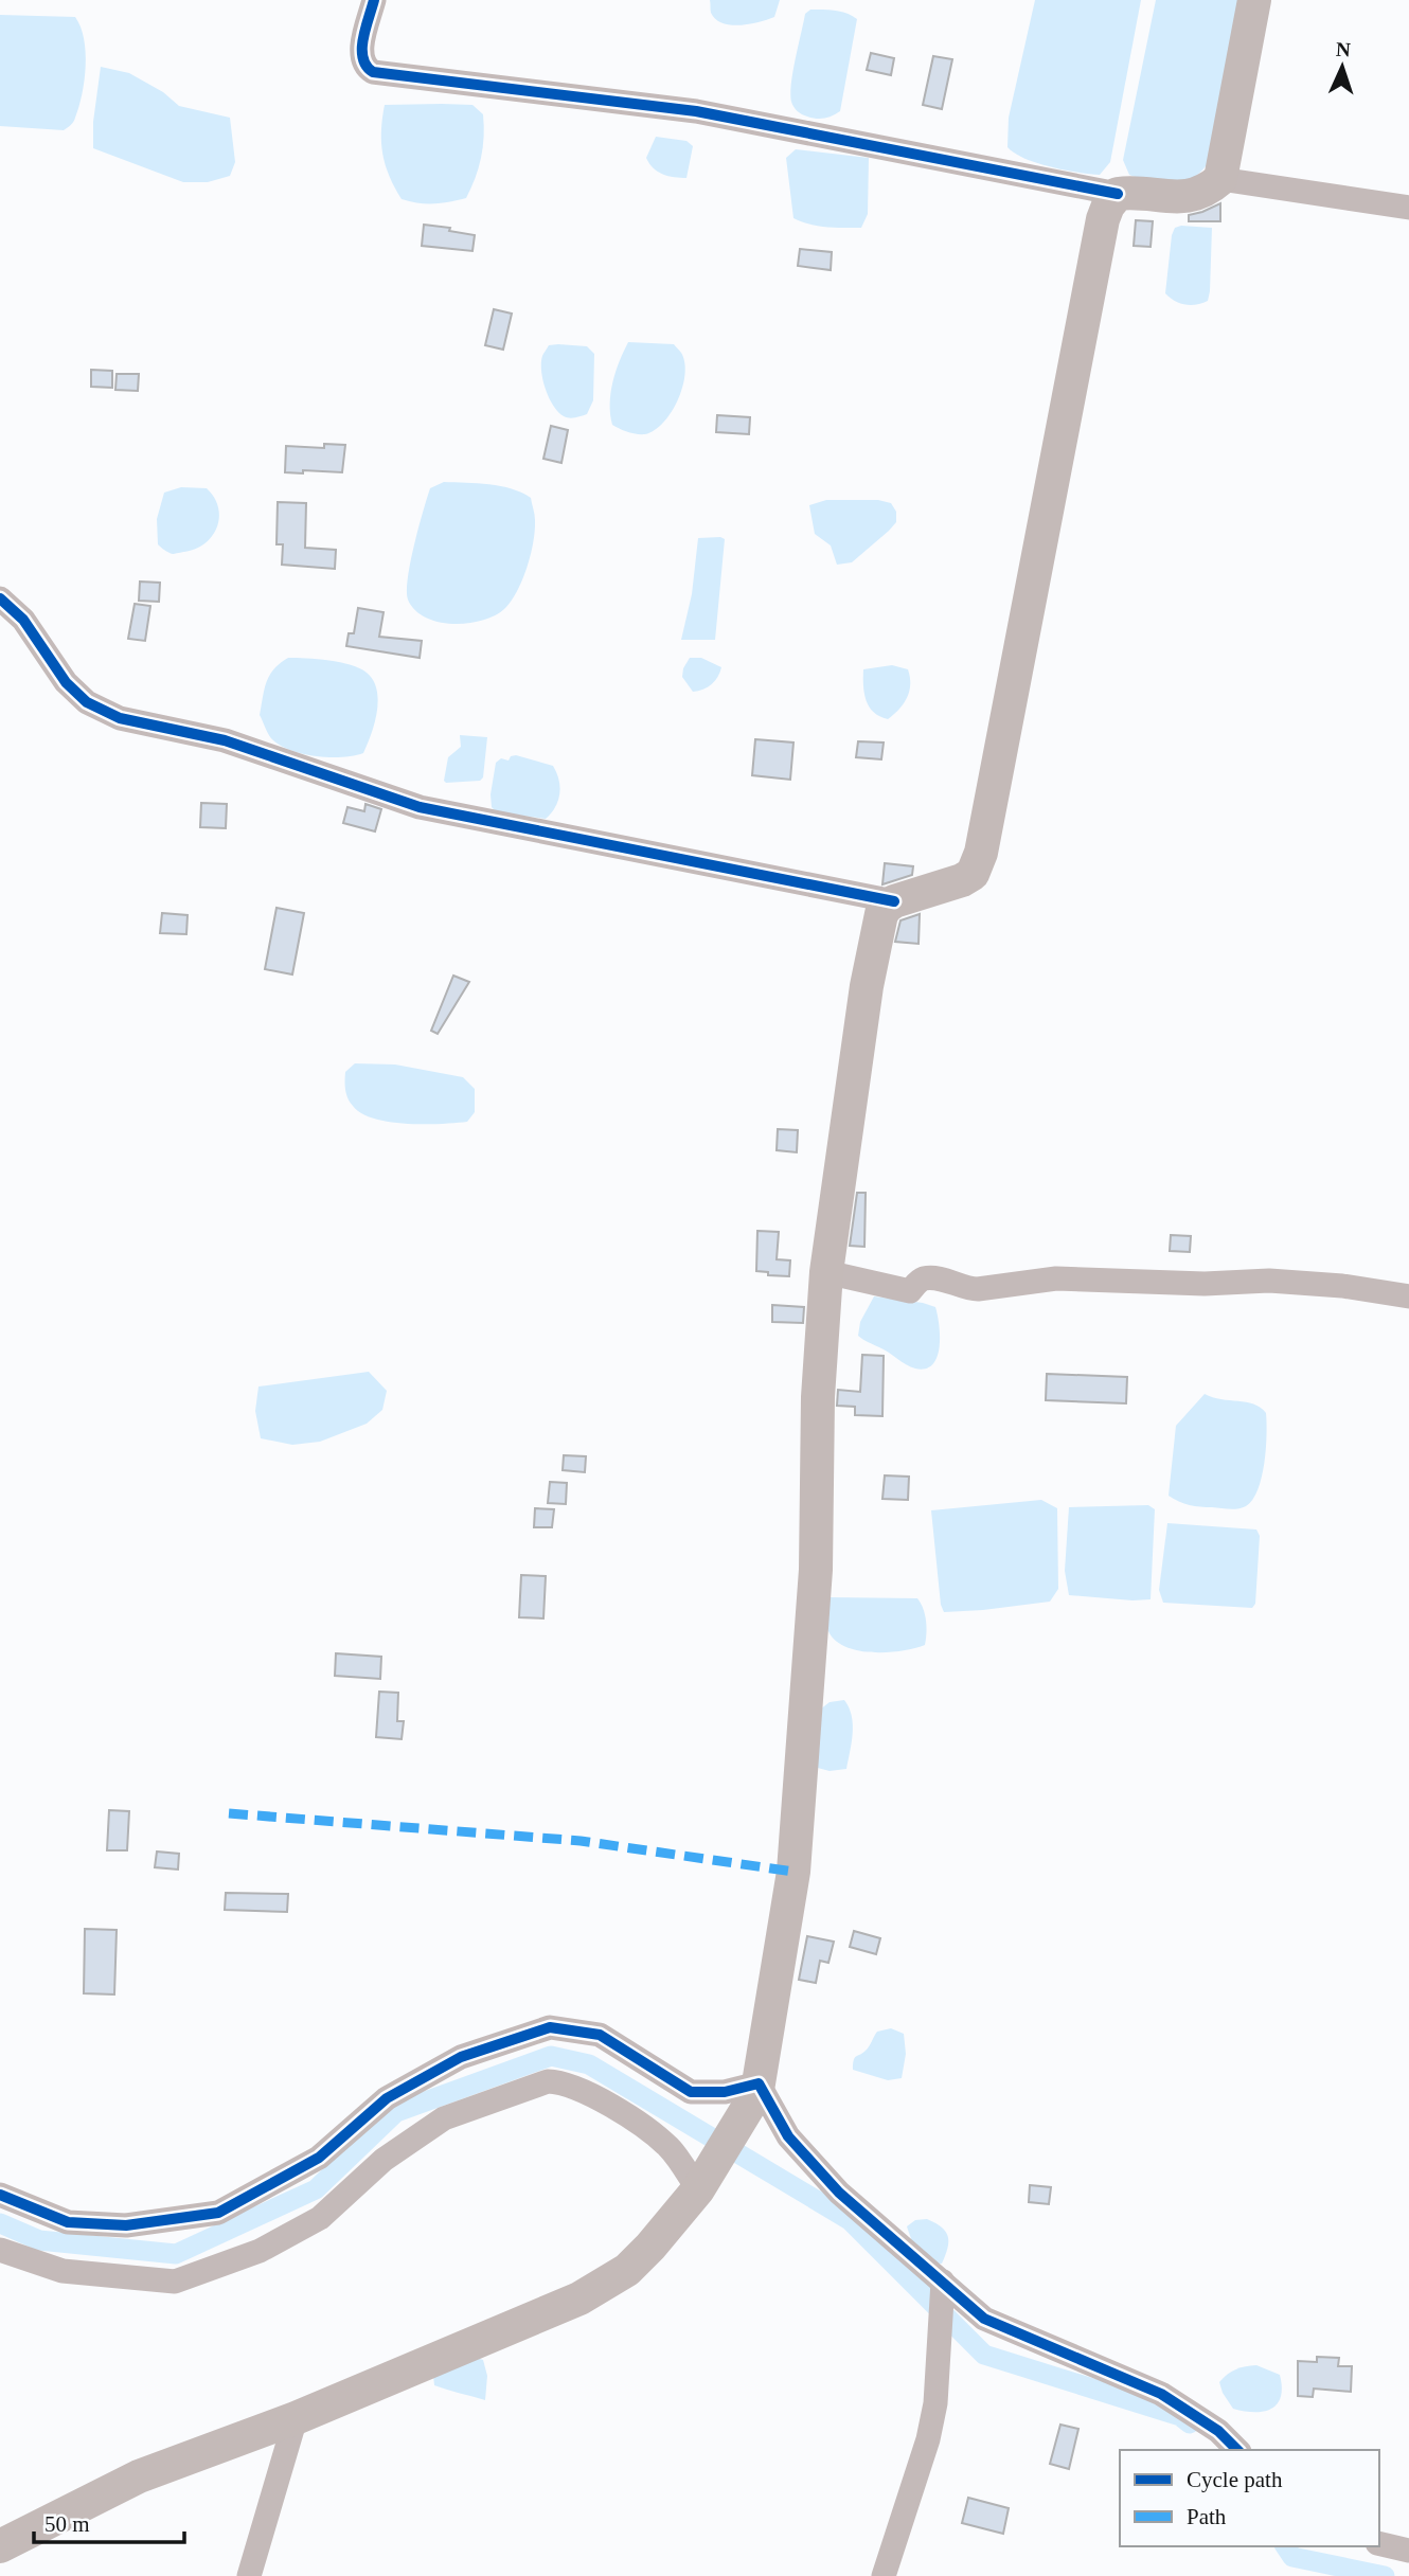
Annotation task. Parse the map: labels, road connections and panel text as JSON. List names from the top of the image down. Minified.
{"legend":["Cycle path","Path"],"scale_bar":"50 m","north":"top"}
